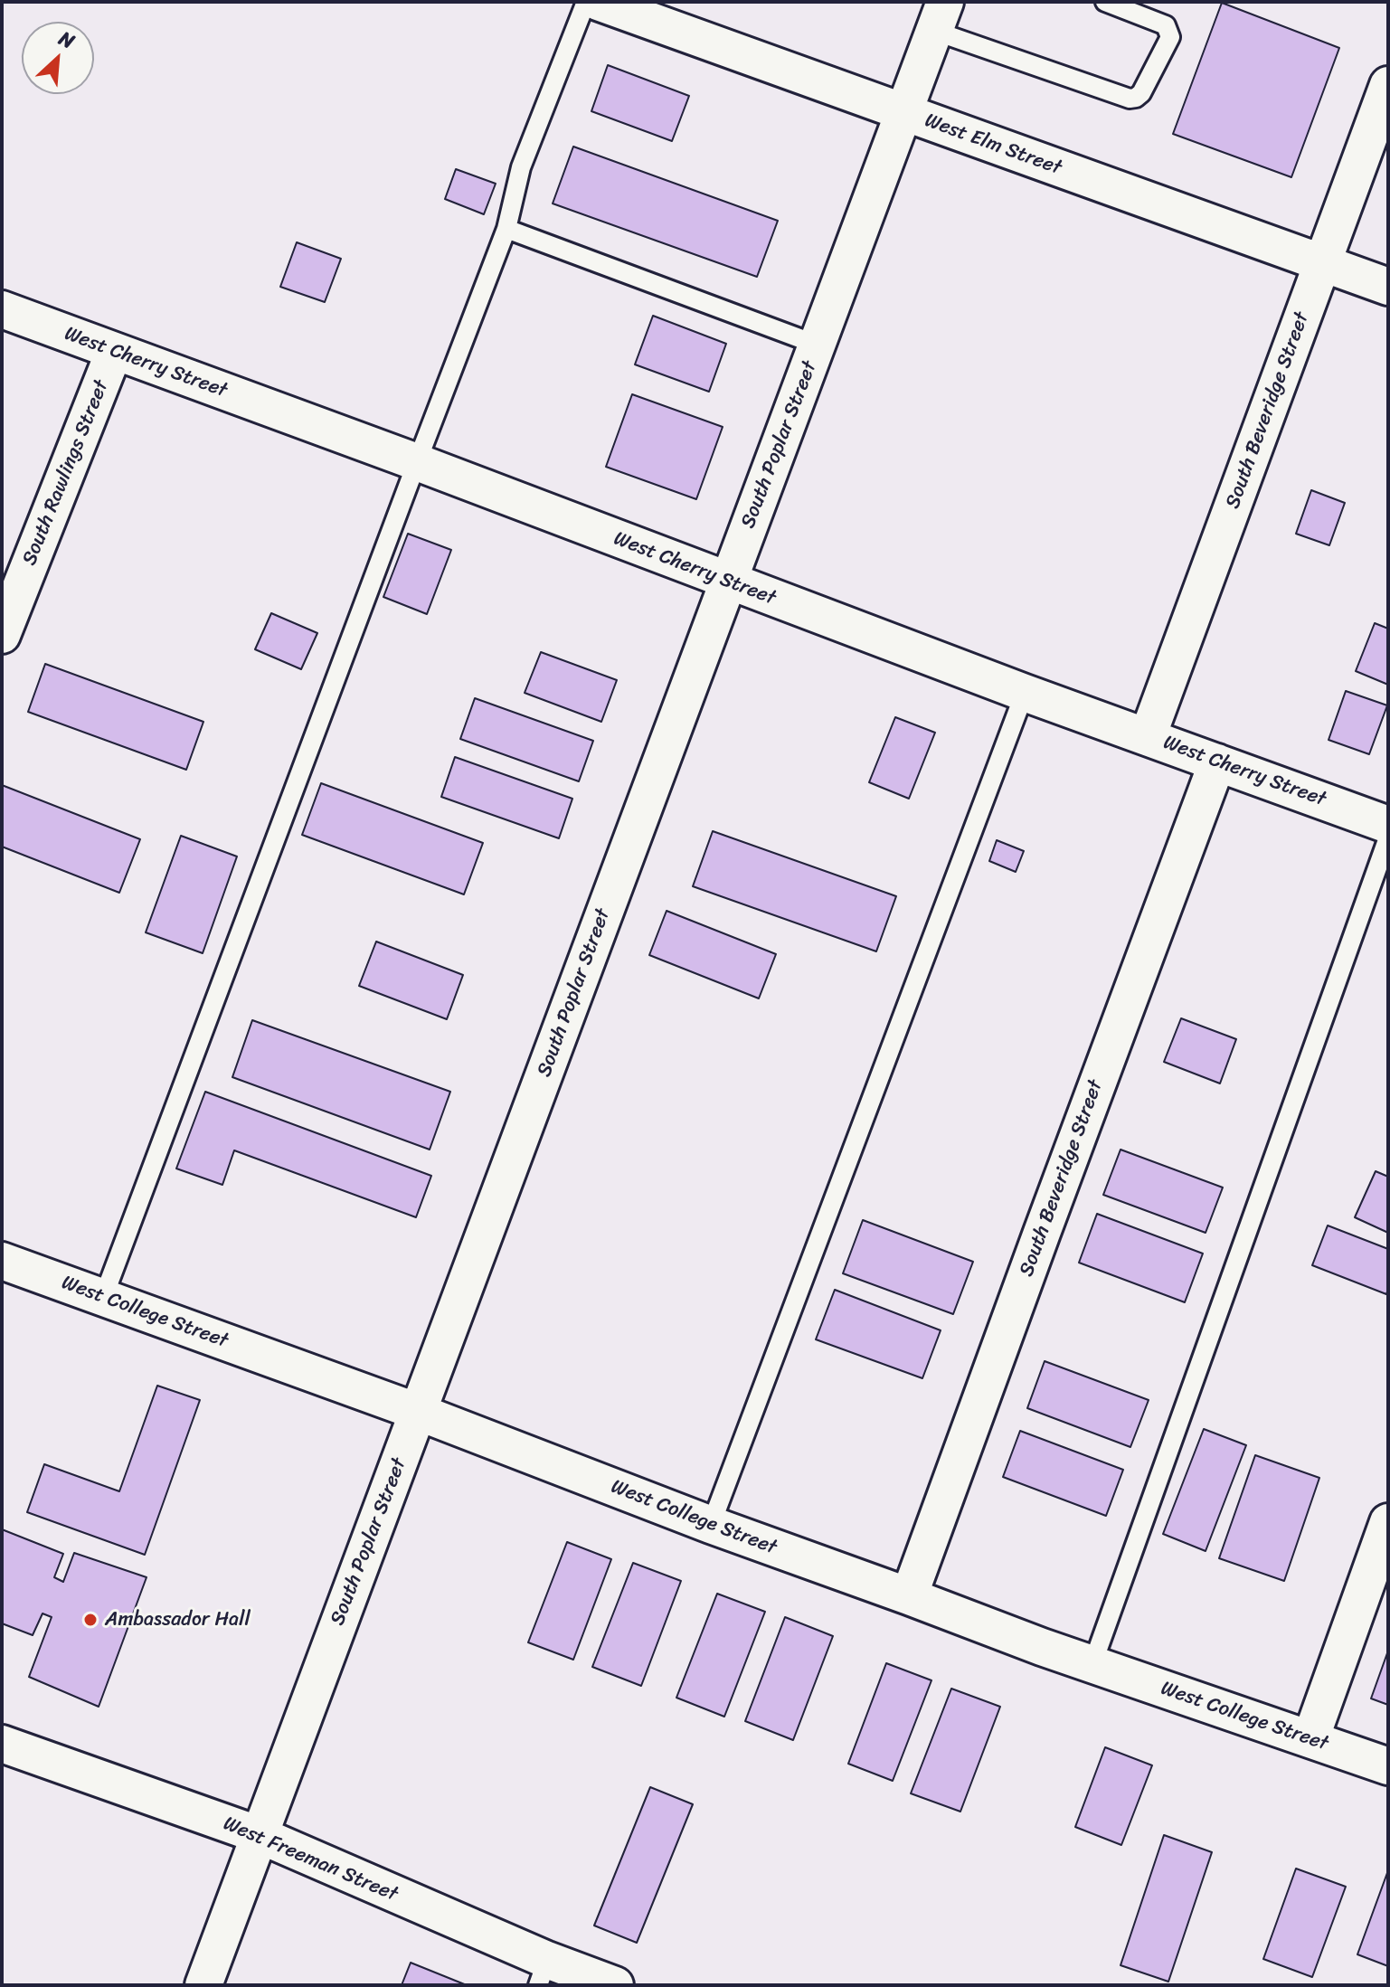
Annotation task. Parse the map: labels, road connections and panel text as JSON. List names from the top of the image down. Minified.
{"streets":{"street":["West Elm Street","West Cherry Street","South Beveridge Street","South Poplar Street","South Rawlings Street","West College Street","West Freeman Street"]},"crossings":[["West Elm Street","South Beveridge Street"],["West Elm Street","South Poplar Street"],["West Cherry Street","South Beveridge Street"],["West Cherry Street","South Poplar Street"],["West Cherry Street","South Rawlings Street"],["South Beveridge Street","West College Street"],["South Poplar Street","West College Street"],["South Poplar Street","West Freeman Street"]],"places":["Ambassador Hall"],"north":"top right"}
